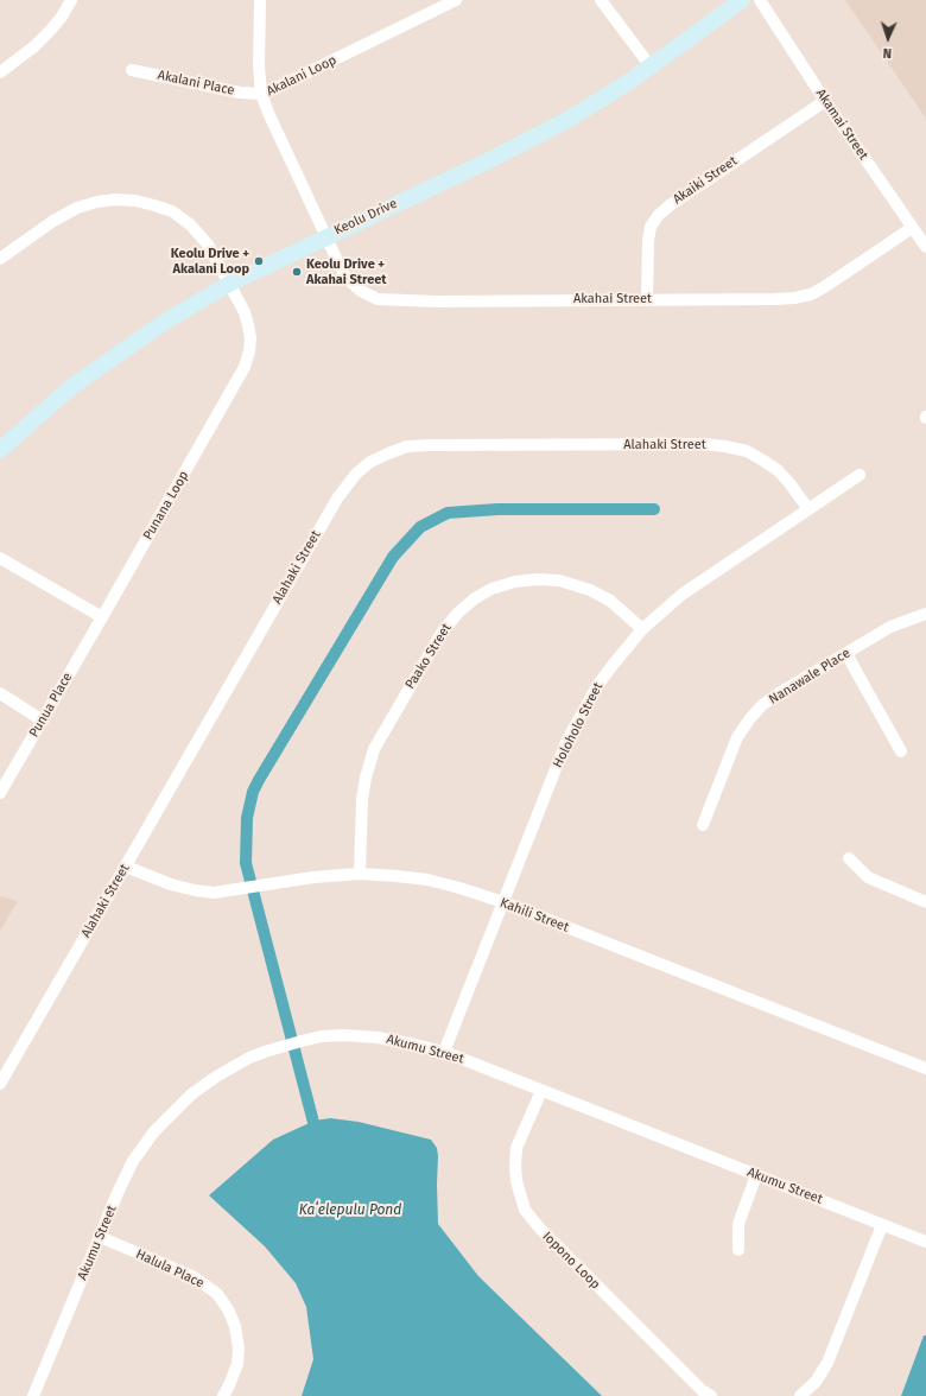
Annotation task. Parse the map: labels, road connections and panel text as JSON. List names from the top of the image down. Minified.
{"streets":{"main road":["Keolu Drive"],"street":["Akalani Loop","Akalani Place","Akamai Street","Akaiki Street","Akahai Street","Alahaki Street","Punana Loop","Paako Street","Nanawale Place","Punua Place","Holoholo Street","Kahili Street","Akumu Street","Iopono Loop","Halula Place"]},"crossings":[["Akalani Loop","Akalani Place"],["Akalani Loop","Keolu Drive"],["Akalani Loop","Akahai Street"],["Akamai Street","Akaiki Street"],["Akamai Street","Akahai Street"],["Akaiki Street","Akahai Street"],["Keolu Drive","Akahai Street"],["Keolu Drive","Punana Loop"],["Alahaki Street","Holoholo Street"],["Alahaki Street","Kahili Street"],["Punana Loop","Punua Place"],["Paako Street","Holoholo Street"],["Paako Street","Kahili Street"],["Holoholo Street","Kahili Street"],["Holoholo Street","Akumu Street"],["Akumu Street","Iopono Loop"],["Akumu Street","Halula Place"]],"water":["Kaʻelepulu Pond"],"places":["Keolu Drive + Akalani Loop","Keolu Drive + Akahai Street"],"north":"bottom"}
